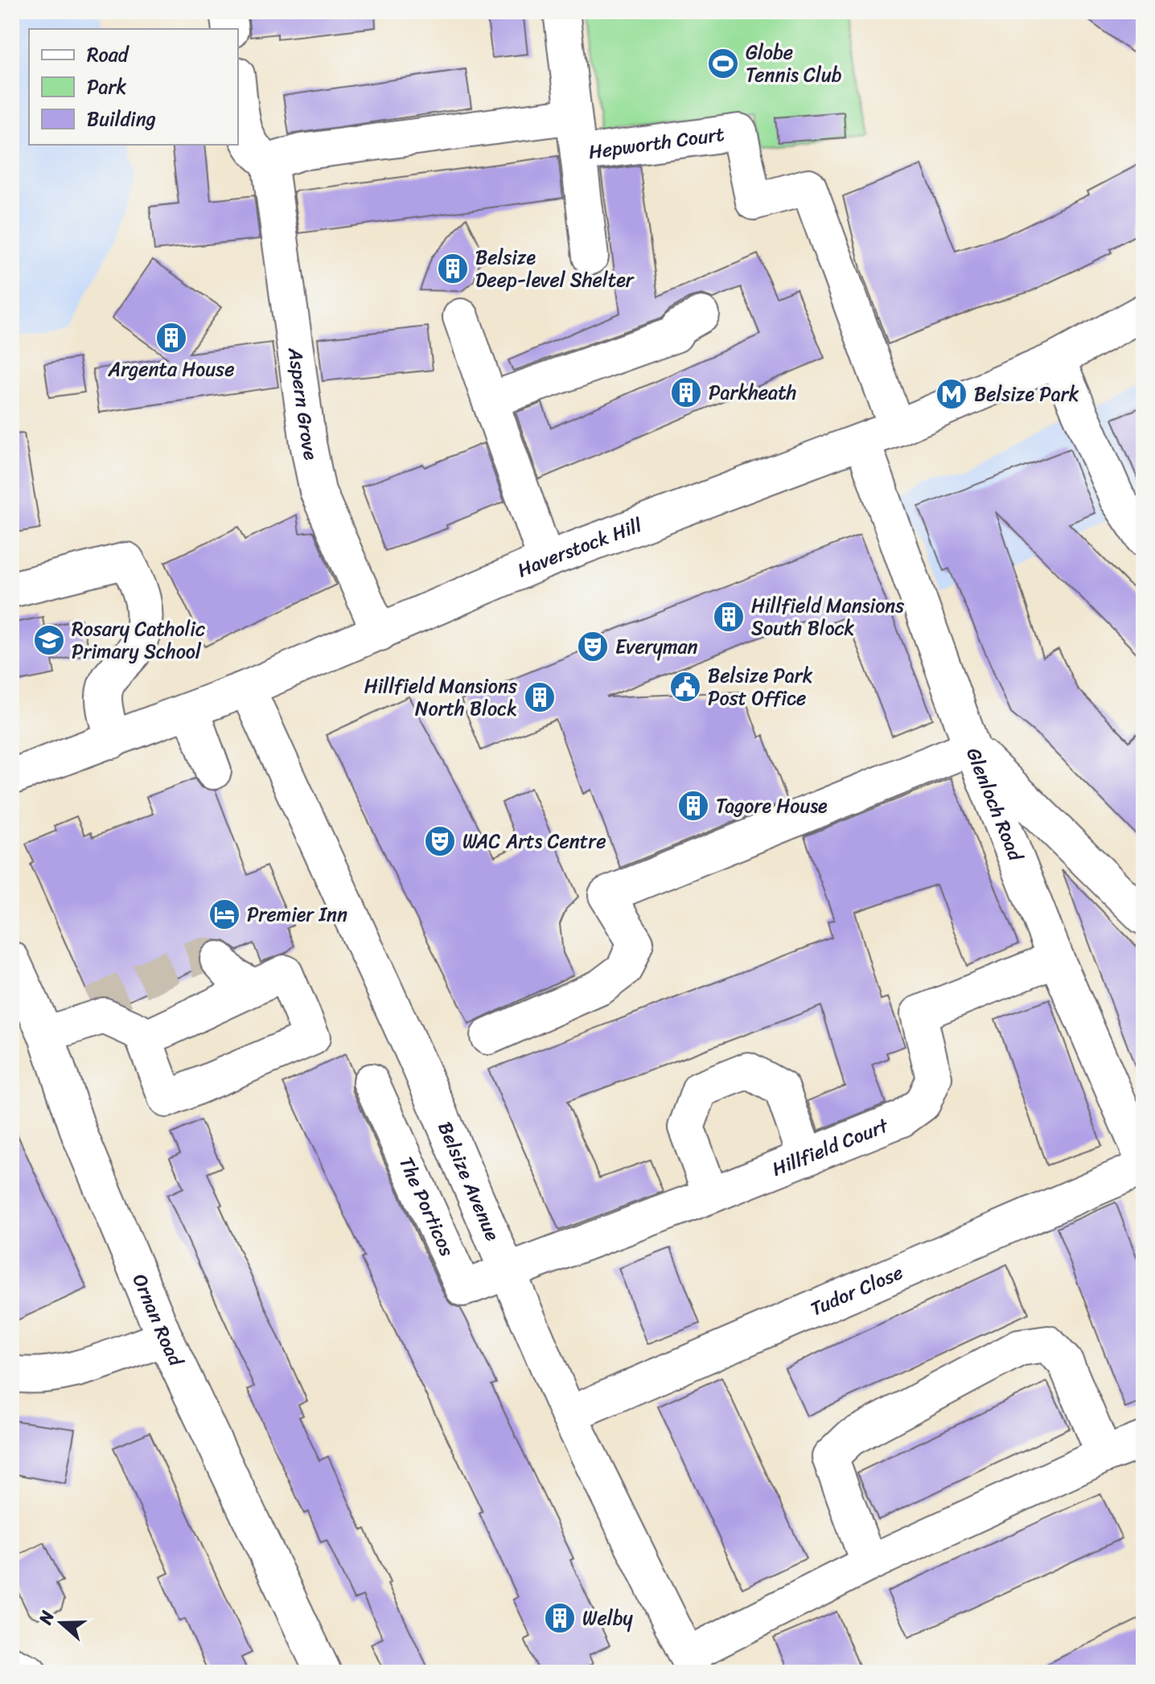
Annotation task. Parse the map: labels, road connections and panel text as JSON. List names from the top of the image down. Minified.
{"streets":{"street":["Hepworth Court","Aspern Grove","Haverstock Hill","Glenloch Road","Hillfield Court","Belsize Avenue","The Porticos","Tudor Close","Ornan Road"]},"crossings":[["Hepworth Court","Haverstock Hill"],["Aspern Grove","Haverstock Hill"],["Haverstock Hill","Glenloch Road"],["Haverstock Hill","Belsize Avenue"],["Glenloch Road","Hillfield Court"],["Hillfield Court","Belsize Avenue"],["Hillfield Court","The Porticos"],["Belsize Avenue","The Porticos"],["Belsize Avenue","Tudor Close"]],"places":{"sports":["Globe Tennis Club"],"building":["Belsize Deep-level Shelter","Argenta House","Parkheath","Hillfield Mansions South Block","Hillfield Mansions North Block","Tagore House","Welby"],"metro station":["Belsize Park"],"school or university":["Rosary Catholic Primary School"],"theatre":["Everyman","WAC Arts Centre"],"public building":["Belsize Park Post Office"],"hotel":["Premier Inn"]},"legend":["Road","Park","Building"],"north":"left"}
